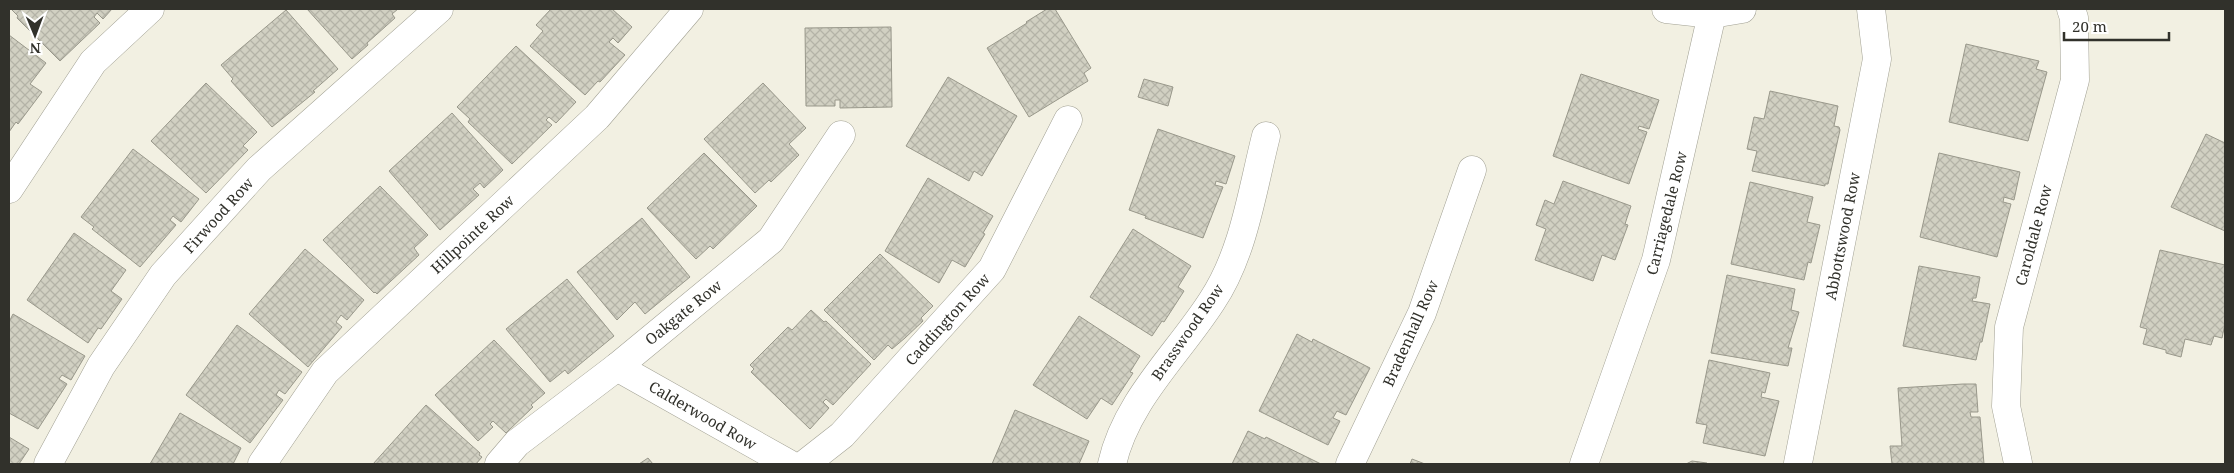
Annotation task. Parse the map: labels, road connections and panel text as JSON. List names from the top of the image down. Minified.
{"streets":{"street":["Carriagedale Row","Firwood Row","Hillpointe Row","Caroldale Row","Abbottswood Row","Oakgate Row","Caddington Row","Brasswood Row","Bradenhall Row","Calderwood Row"]},"crossings":[["Oakgate Row","Calderwood Row"]],"scale_bar":"20 m","north":"bottom"}
